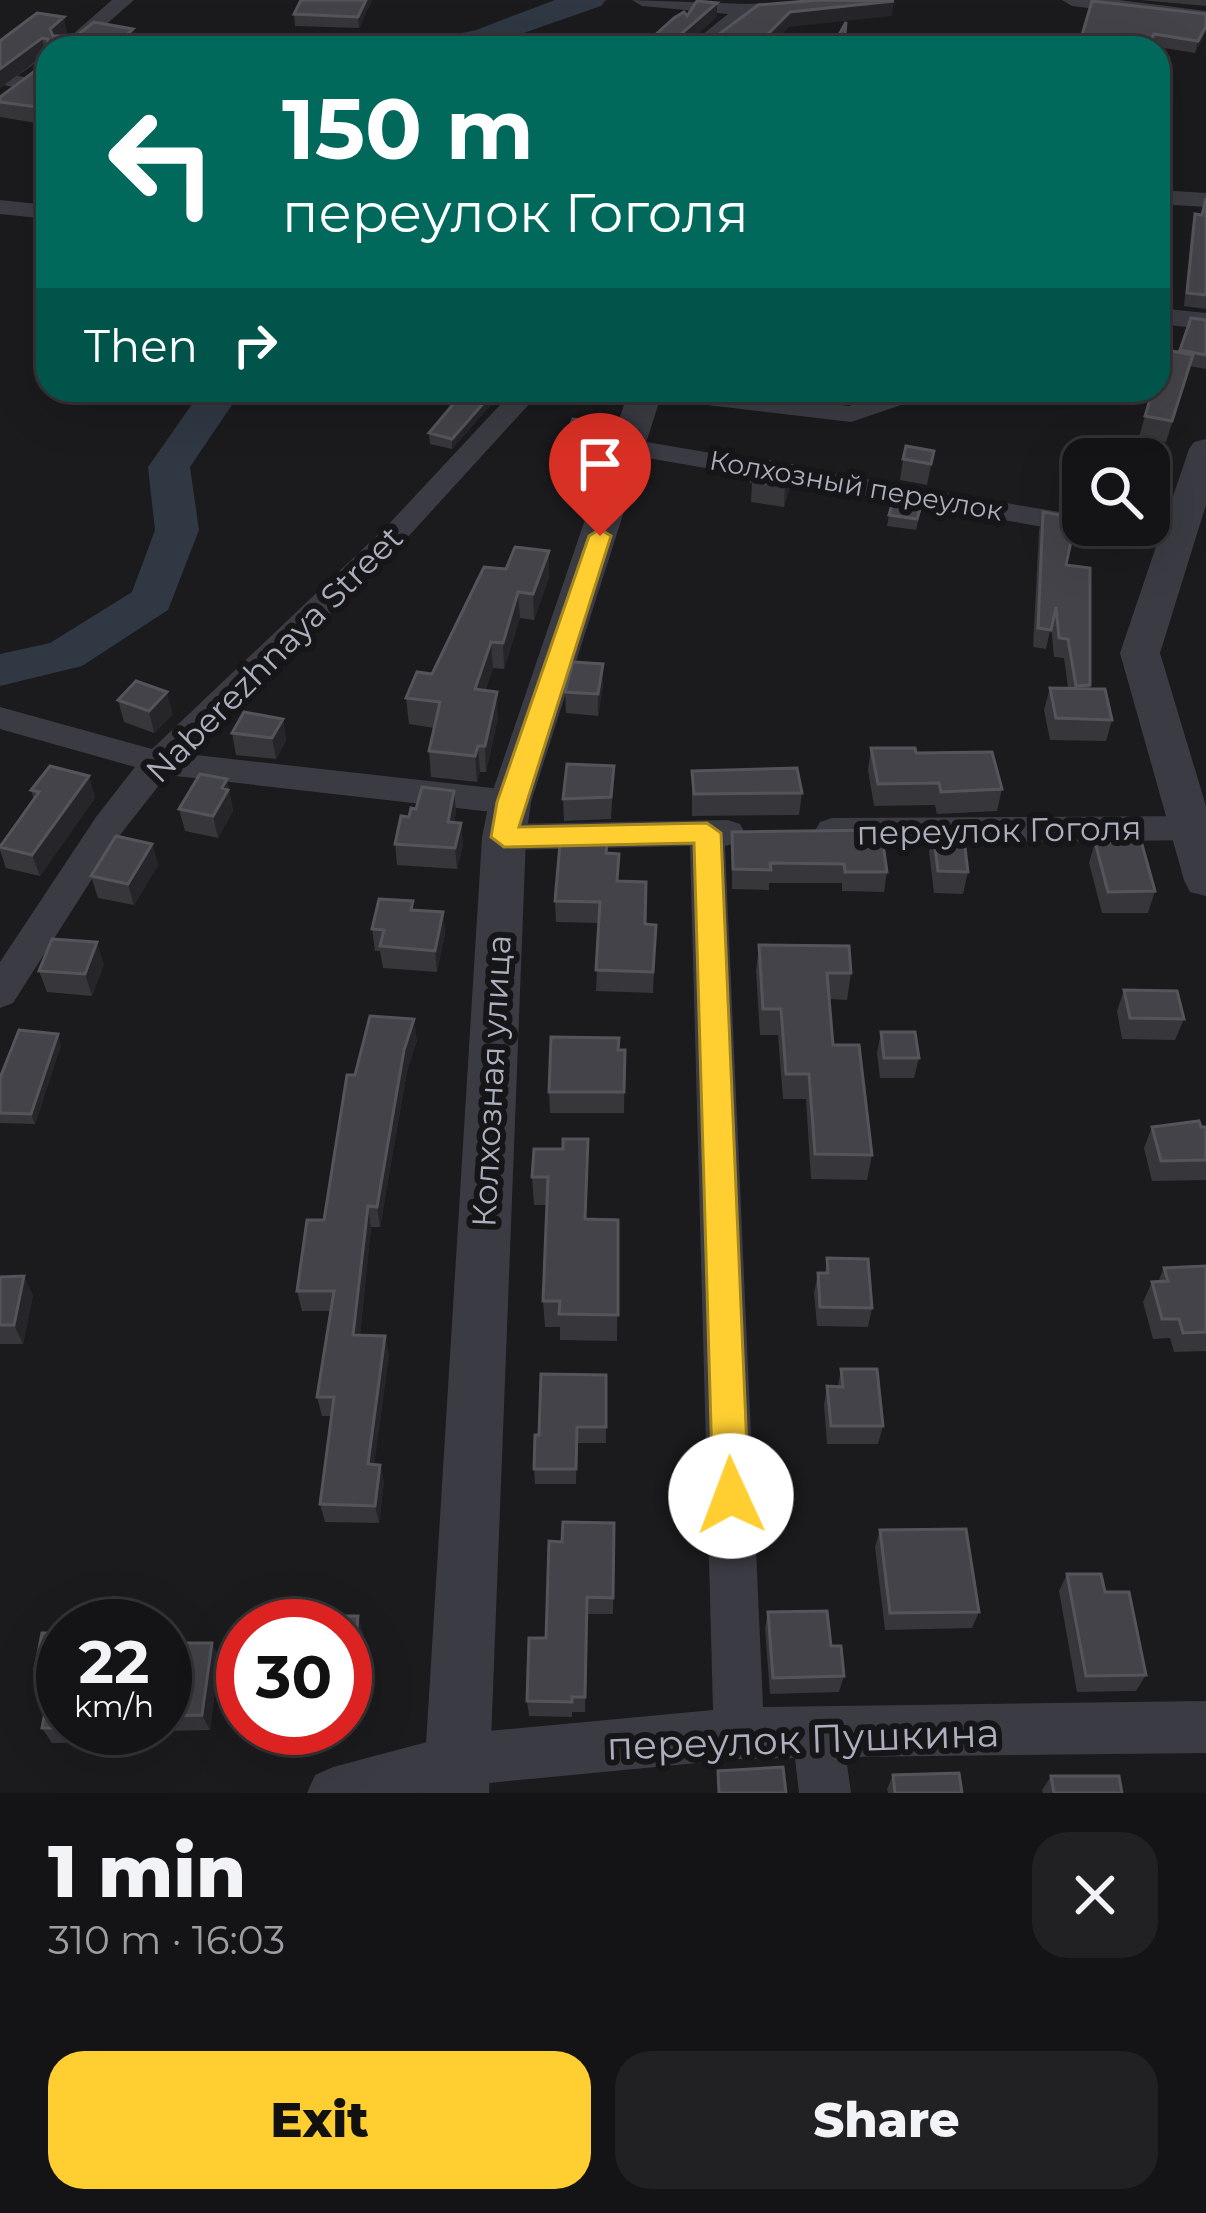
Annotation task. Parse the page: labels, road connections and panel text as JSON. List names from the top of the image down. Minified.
{"streets":{"street":["Колхозный переулок","Naberezhnaya Street","переулок Гоголя","Колхозная улица","переулок Пушкина"]},"crossings":[["Колхозный переулок","Колхозная улица"],["Колхозная улица","переулок Пушкина"]],"page":{"turn":["150 m","переулок Гоголя"],"then":"Then","speed":"22 km/h","limit":"30","heading":["1 min","310 m · 16:03"],"buttons":["Exit","Share"]}}
